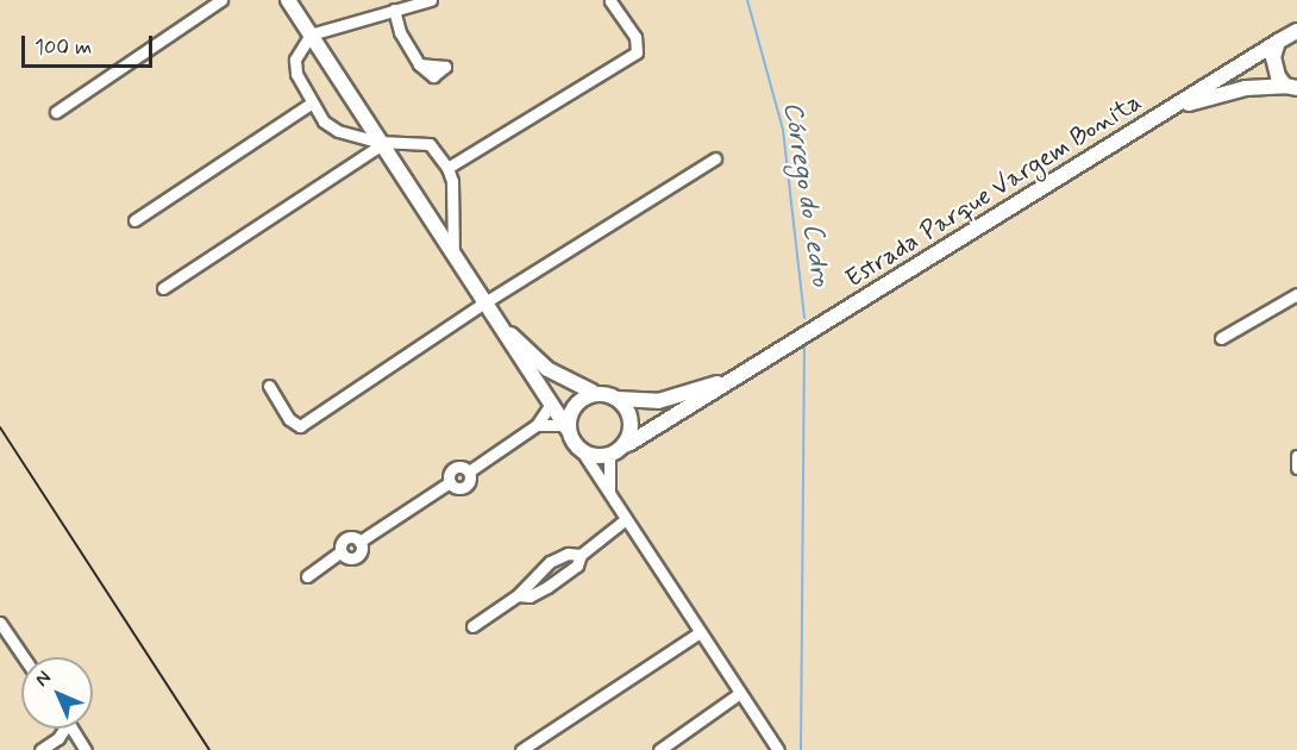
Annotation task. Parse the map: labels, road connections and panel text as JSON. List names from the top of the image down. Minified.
{"streets":{"main road":["Estrada Parque Vargem Bonita"]},"water":["Córrego do Cedro"],"scale_bar":"100 m","north":"top left"}
